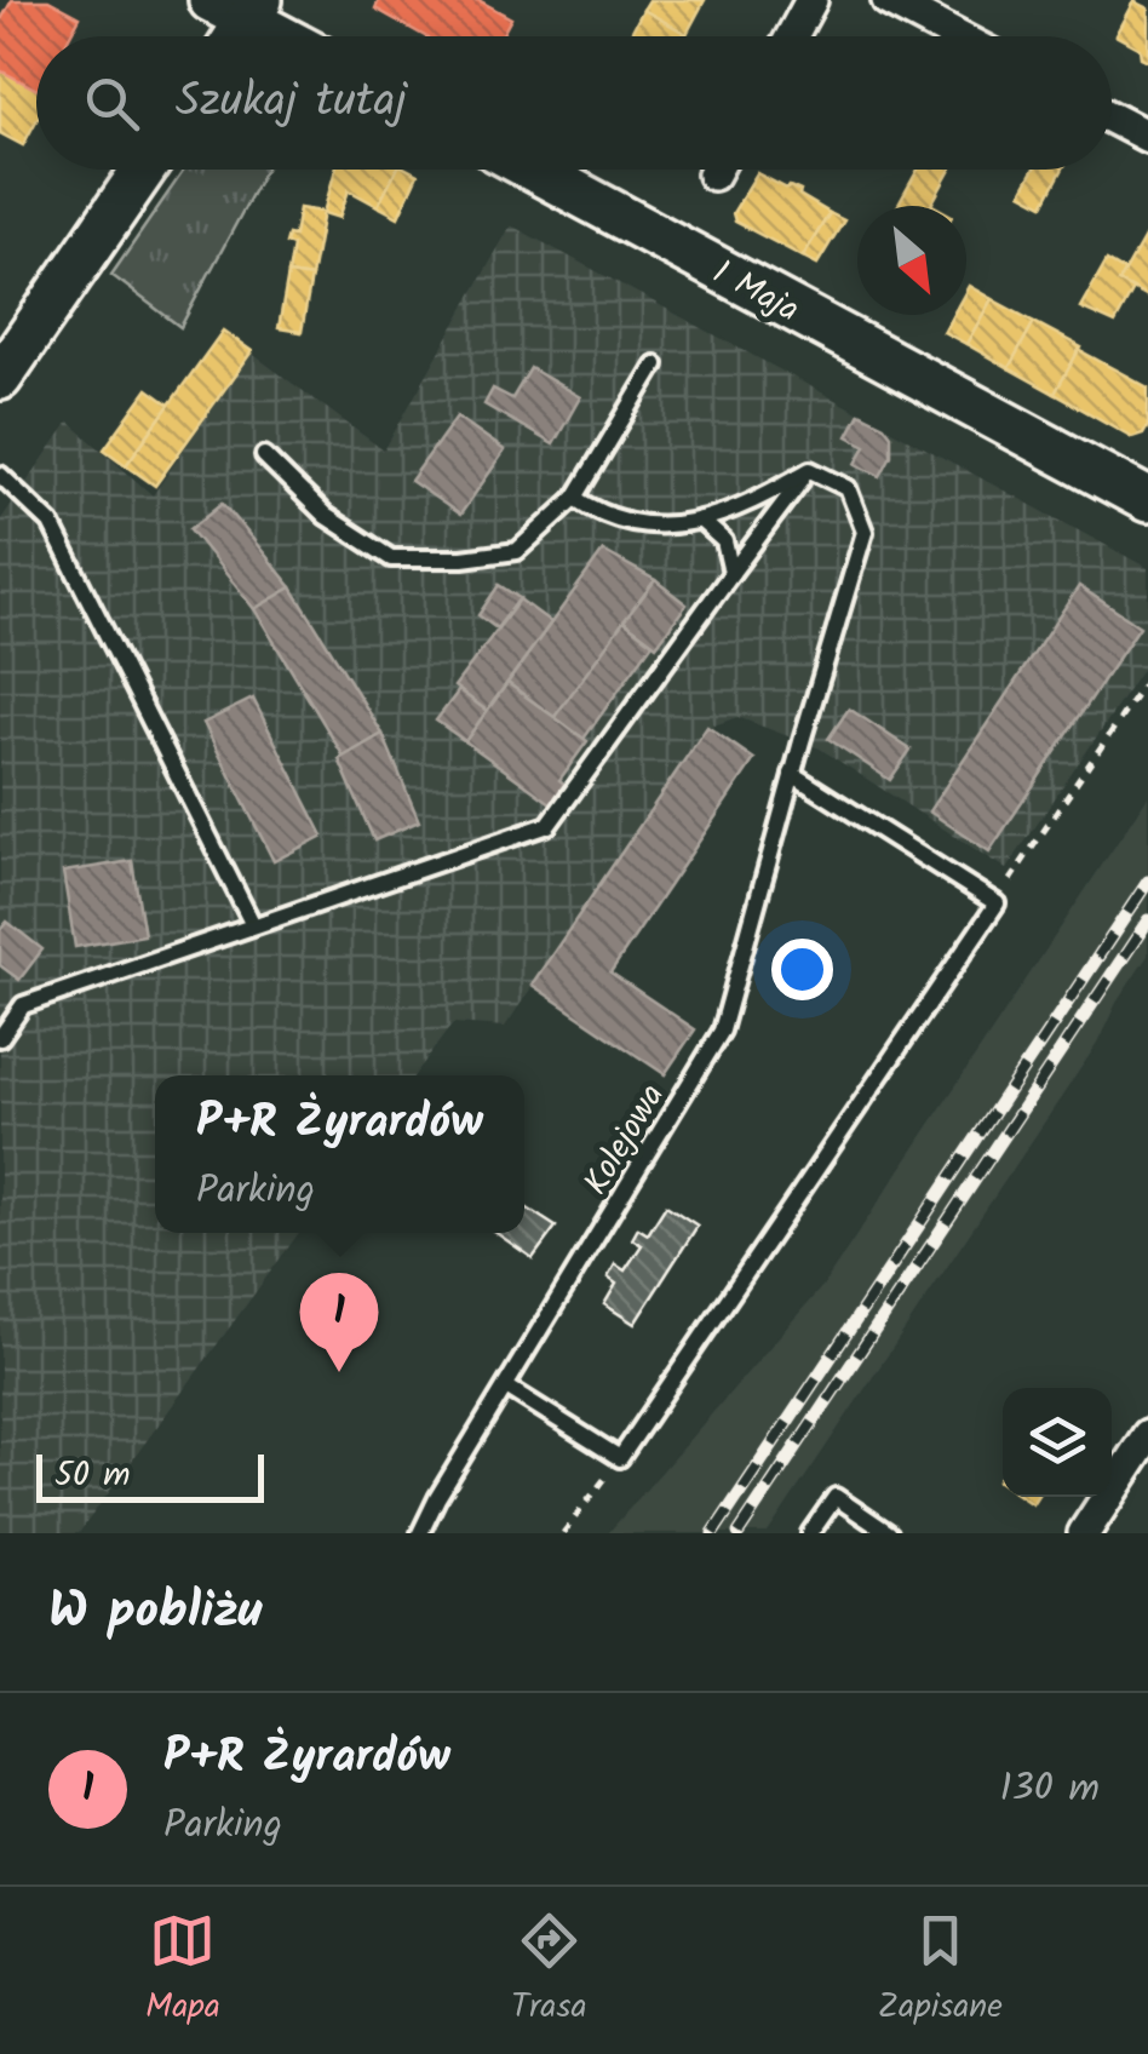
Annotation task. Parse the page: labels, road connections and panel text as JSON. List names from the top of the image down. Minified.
{"streets":{"street":["1 Maja"],"lane":["Kolejowa"]},"scale_bar":"50 m","north":"bottom right","page":{"search":"Szukaj tutaj","popup":["P+R Żyrardów","Parking"],"pins":"1","scale":"50 m","heading":"W pobliżu","list":[{"mark":"1","name":"P+R Żyrardów","note":"Parking","value":"130 m"}],"nav":["Mapa","Trasa","Zapisane"]}}
